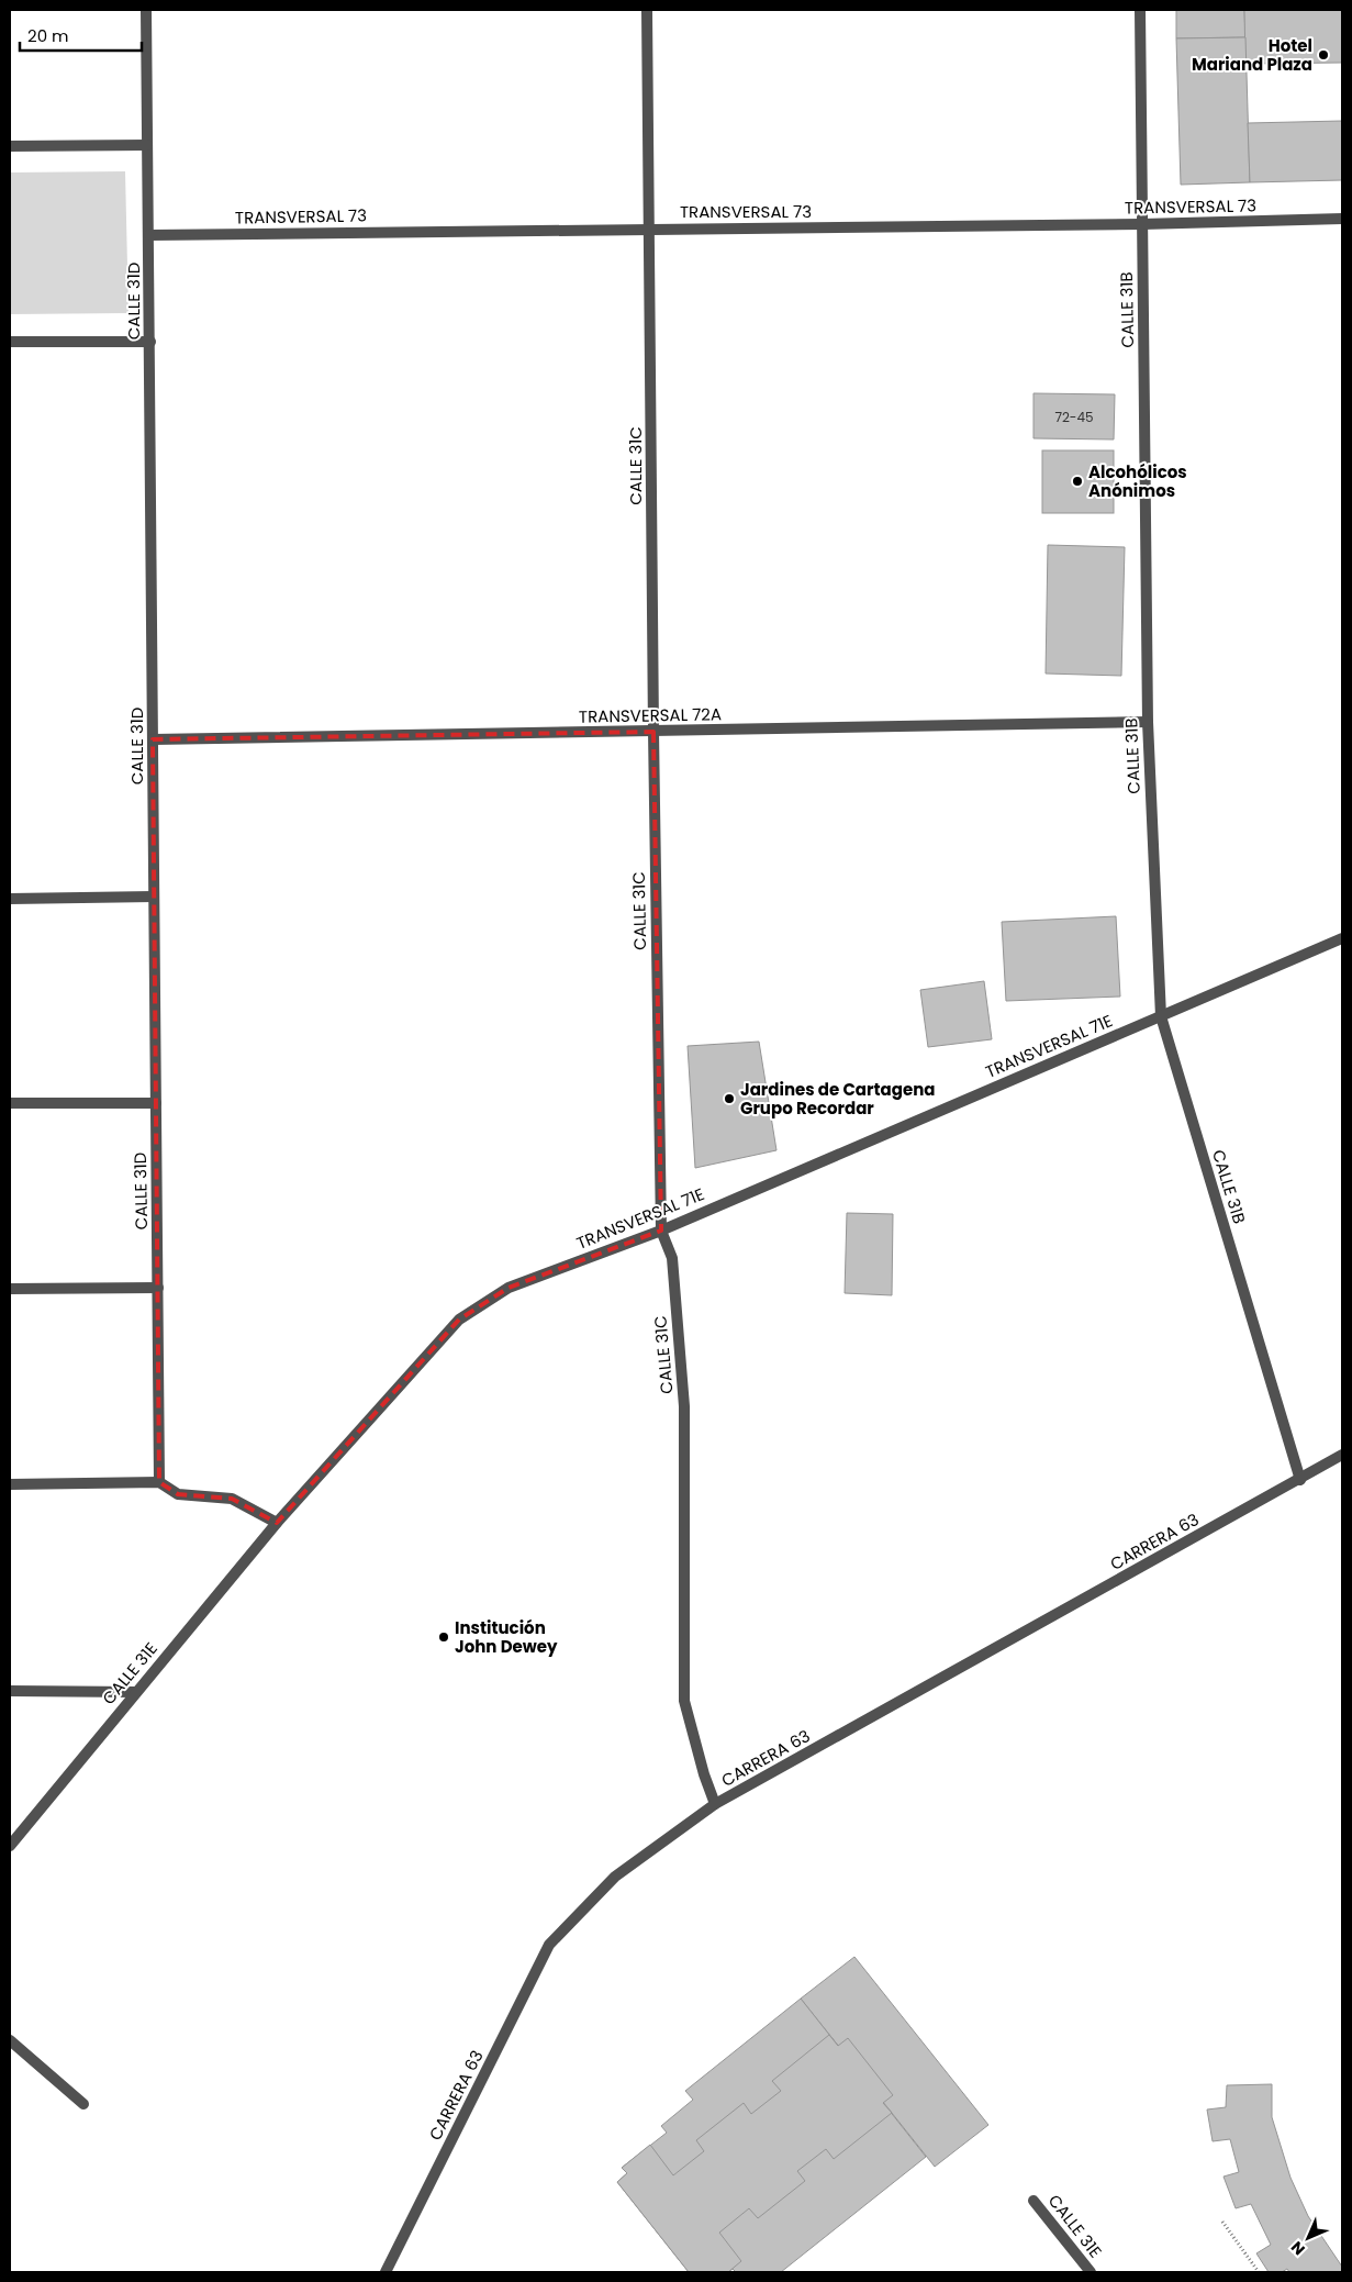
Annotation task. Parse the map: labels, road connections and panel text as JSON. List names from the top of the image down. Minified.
{"streets":{"street":["TRANSVERSAL 73","CALLE 31D","CALLE 31B","CALLE 31C","TRANSVERSAL 72A","TRANSVERSAL 71E","CARRERA 63","CALLE 31E"]},"crossings":[["TRANSVERSAL 73","CALLE 31D"],["TRANSVERSAL 73","CALLE 31B"],["TRANSVERSAL 73","CALLE 31C"],["CALLE 31D","TRANSVERSAL 72A"],["CALLE 31B","TRANSVERSAL 72A"],["CALLE 31B","TRANSVERSAL 71E"],["CALLE 31B","CARRERA 63"],["CALLE 31C","TRANSVERSAL 72A"],["CALLE 31C","TRANSVERSAL 71E"],["CALLE 31C","CARRERA 63"],["TRANSVERSAL 71E","CALLE 31E"]],"places":["Hotel Mariand Plaza","Alcohólicos Anónimos","Jardines de Cartagena Grupo Recordar","Institución John Dewey"],"house_numbers":["72-45"],"scale_bar":"20 m","north":"bottom left"}
